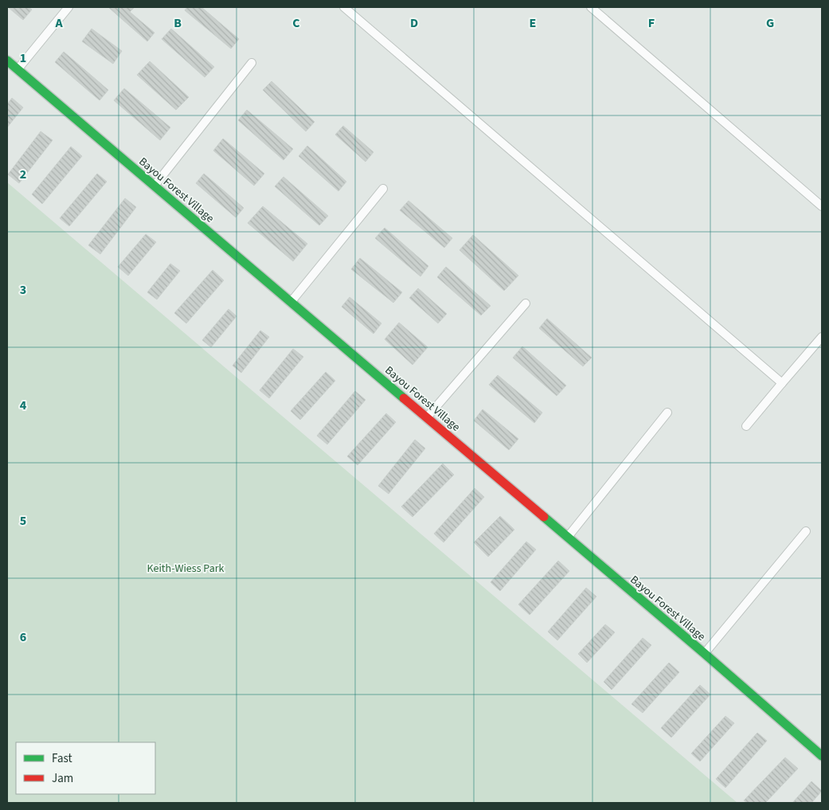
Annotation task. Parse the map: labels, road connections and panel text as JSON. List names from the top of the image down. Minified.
{"streets":{"street":["Bayou Forest Village"]},"parks":["Keith-Wiess Park"],"legend":["Fast","Jam"],"grid":{"columns":["A","B","C","D","E","F","G"],"rows":["1","2","3","4","5","6"]}}
